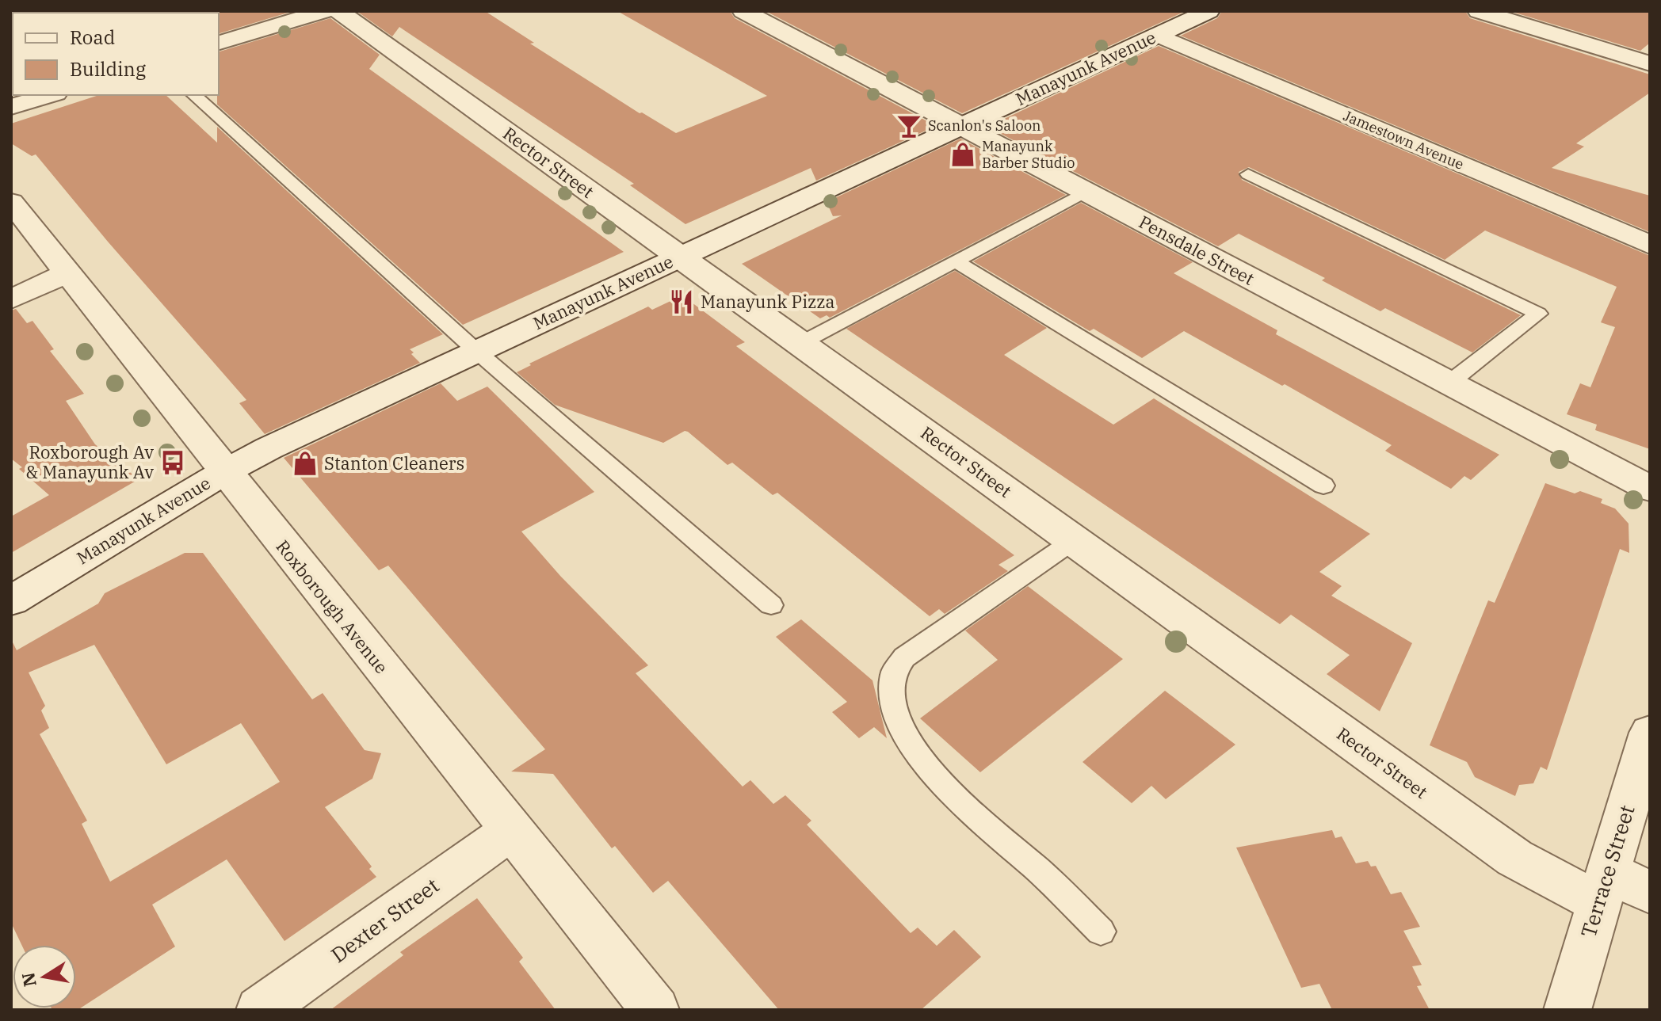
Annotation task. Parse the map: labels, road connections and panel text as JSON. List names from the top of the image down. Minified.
{"streets":{"street":["Manayunk Avenue","Jamestown Avenue","Rector Street","Pensdale Street","Roxborough Avenue","Terrace Street","Dexter Street"]},"crossings":[["Manayunk Avenue","Jamestown Avenue"],["Manayunk Avenue","Rector Street"],["Manayunk Avenue","Pensdale Street"],["Manayunk Avenue","Roxborough Avenue"],["Rector Street","Terrace Street"],["Roxborough Avenue","Dexter Street"]],"places":{"bar":["Scanlon's Saloon"],"shop":["Manayunk Barber Studio","Stanton Cleaners"],"restaurant":["Manayunk Pizza"],"bus stop":["Roxborough Av & Manayunk Av"]},"legend":["Road","Building"],"north":"left"}
